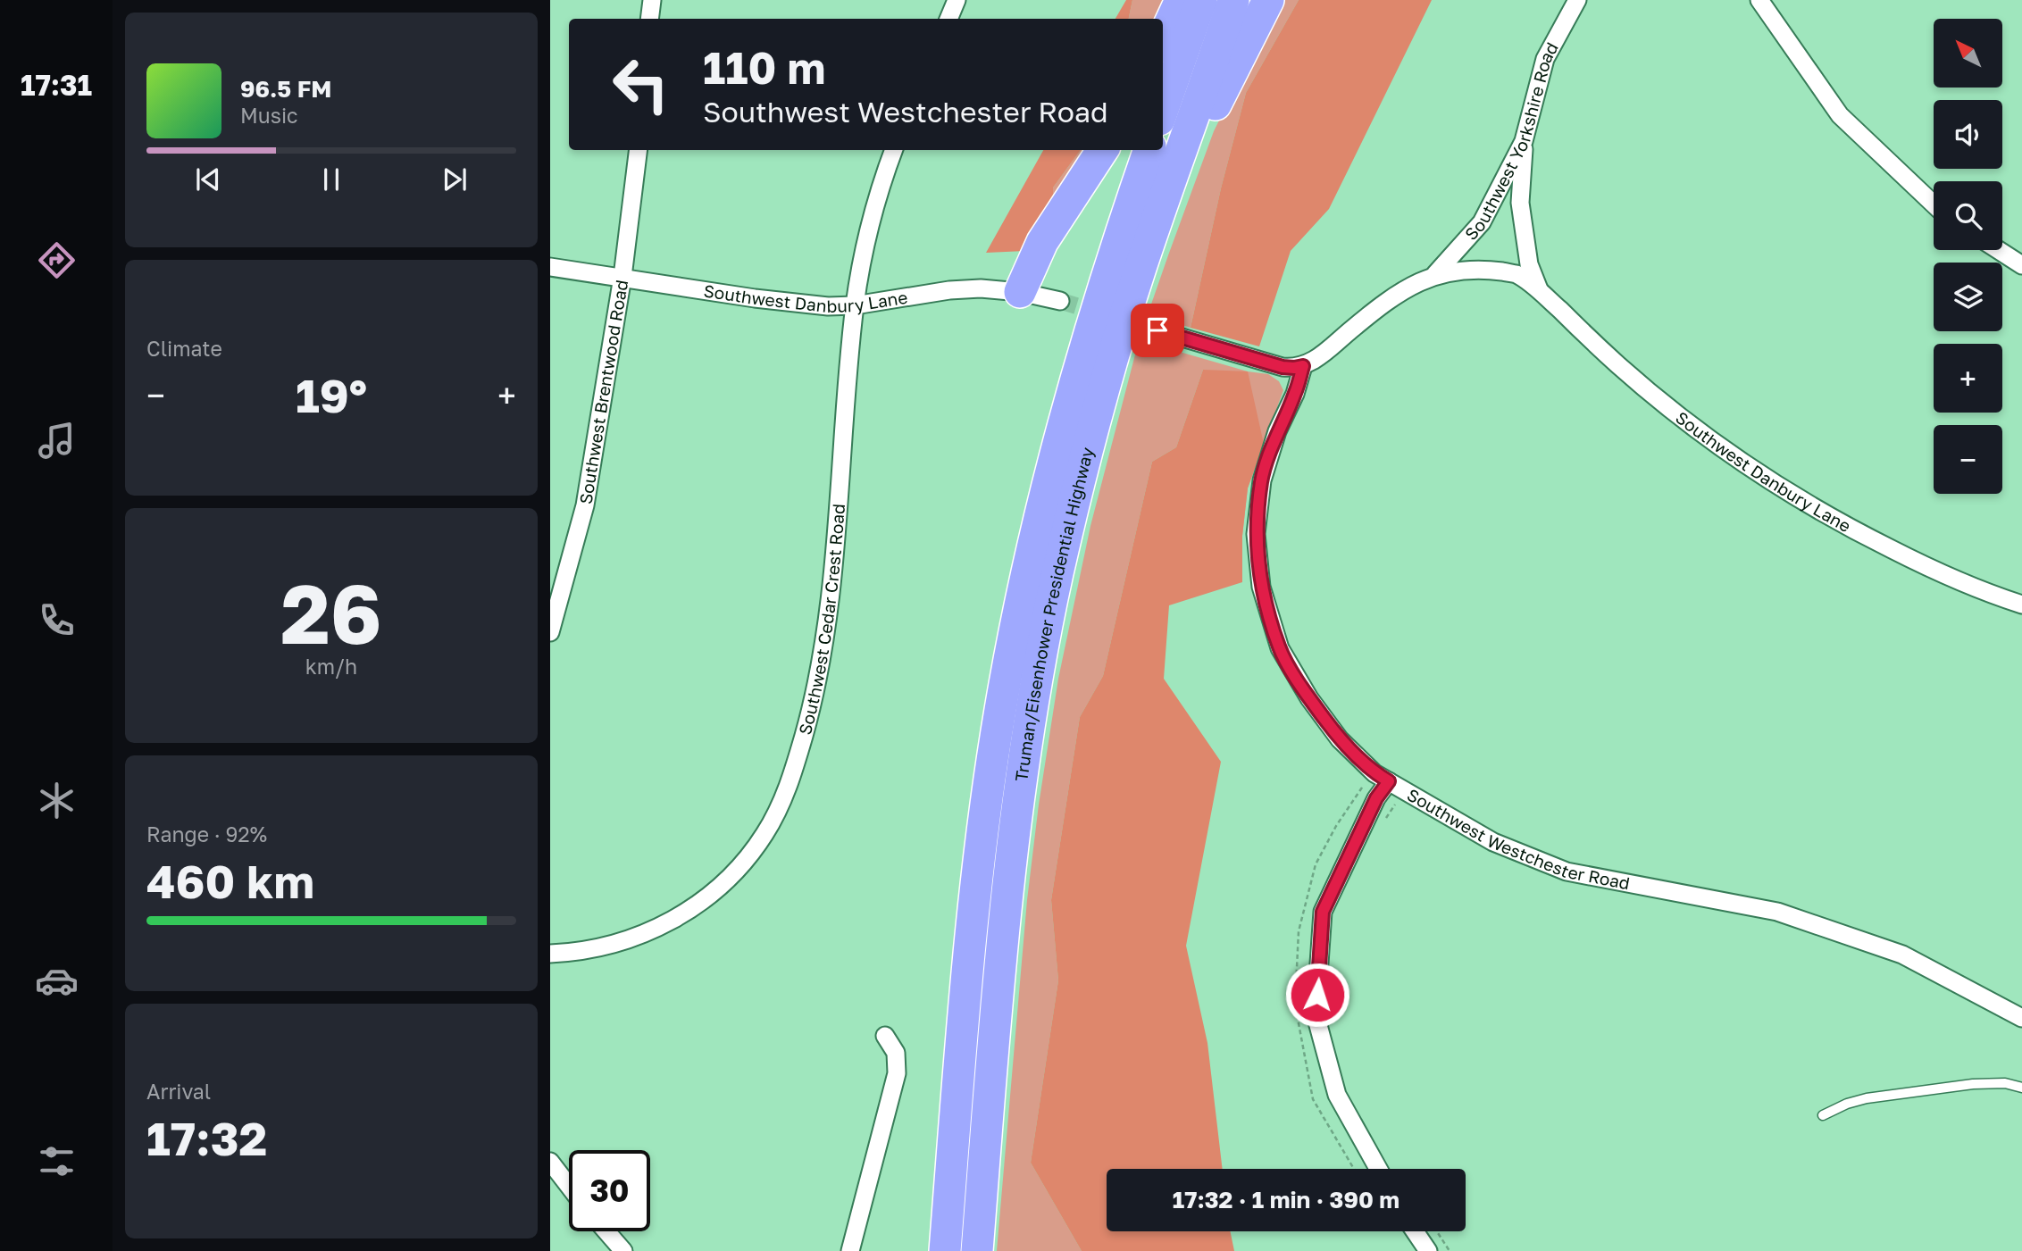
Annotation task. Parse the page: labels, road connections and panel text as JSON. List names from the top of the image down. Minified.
{"streets":{"highway":["Truman/Eisenhower Presidential Highway"],"street":["Southwest Yorkshire Road","Southwest Danbury Lane","Southwest Brentwood Road","Southwest Cedar Crest Road","Southwest Westchester Road"]},"crossings":[["Southwest Yorkshire Road","Southwest Danbury Lane"],["Southwest Danbury Lane","Southwest Brentwood Road"],["Southwest Danbury Lane","Southwest Cedar Crest Road"],["Southwest Danbury Lane","Southwest Westchester Road"]],"north":"top left","page":{"tabs":"17:31","map_buttons":["+","−"],"turn":["110 m","Southwest Westchester Road"],"song":["96.5 FM","Music"],"tile":["Climate",["26","km/h"],["Range · 92%","460 km"],["Arrival","17:32"]],"heat":["−","19°","+"],"limit":"30","trip":"17:32 · 1 min · 390 m"}}
